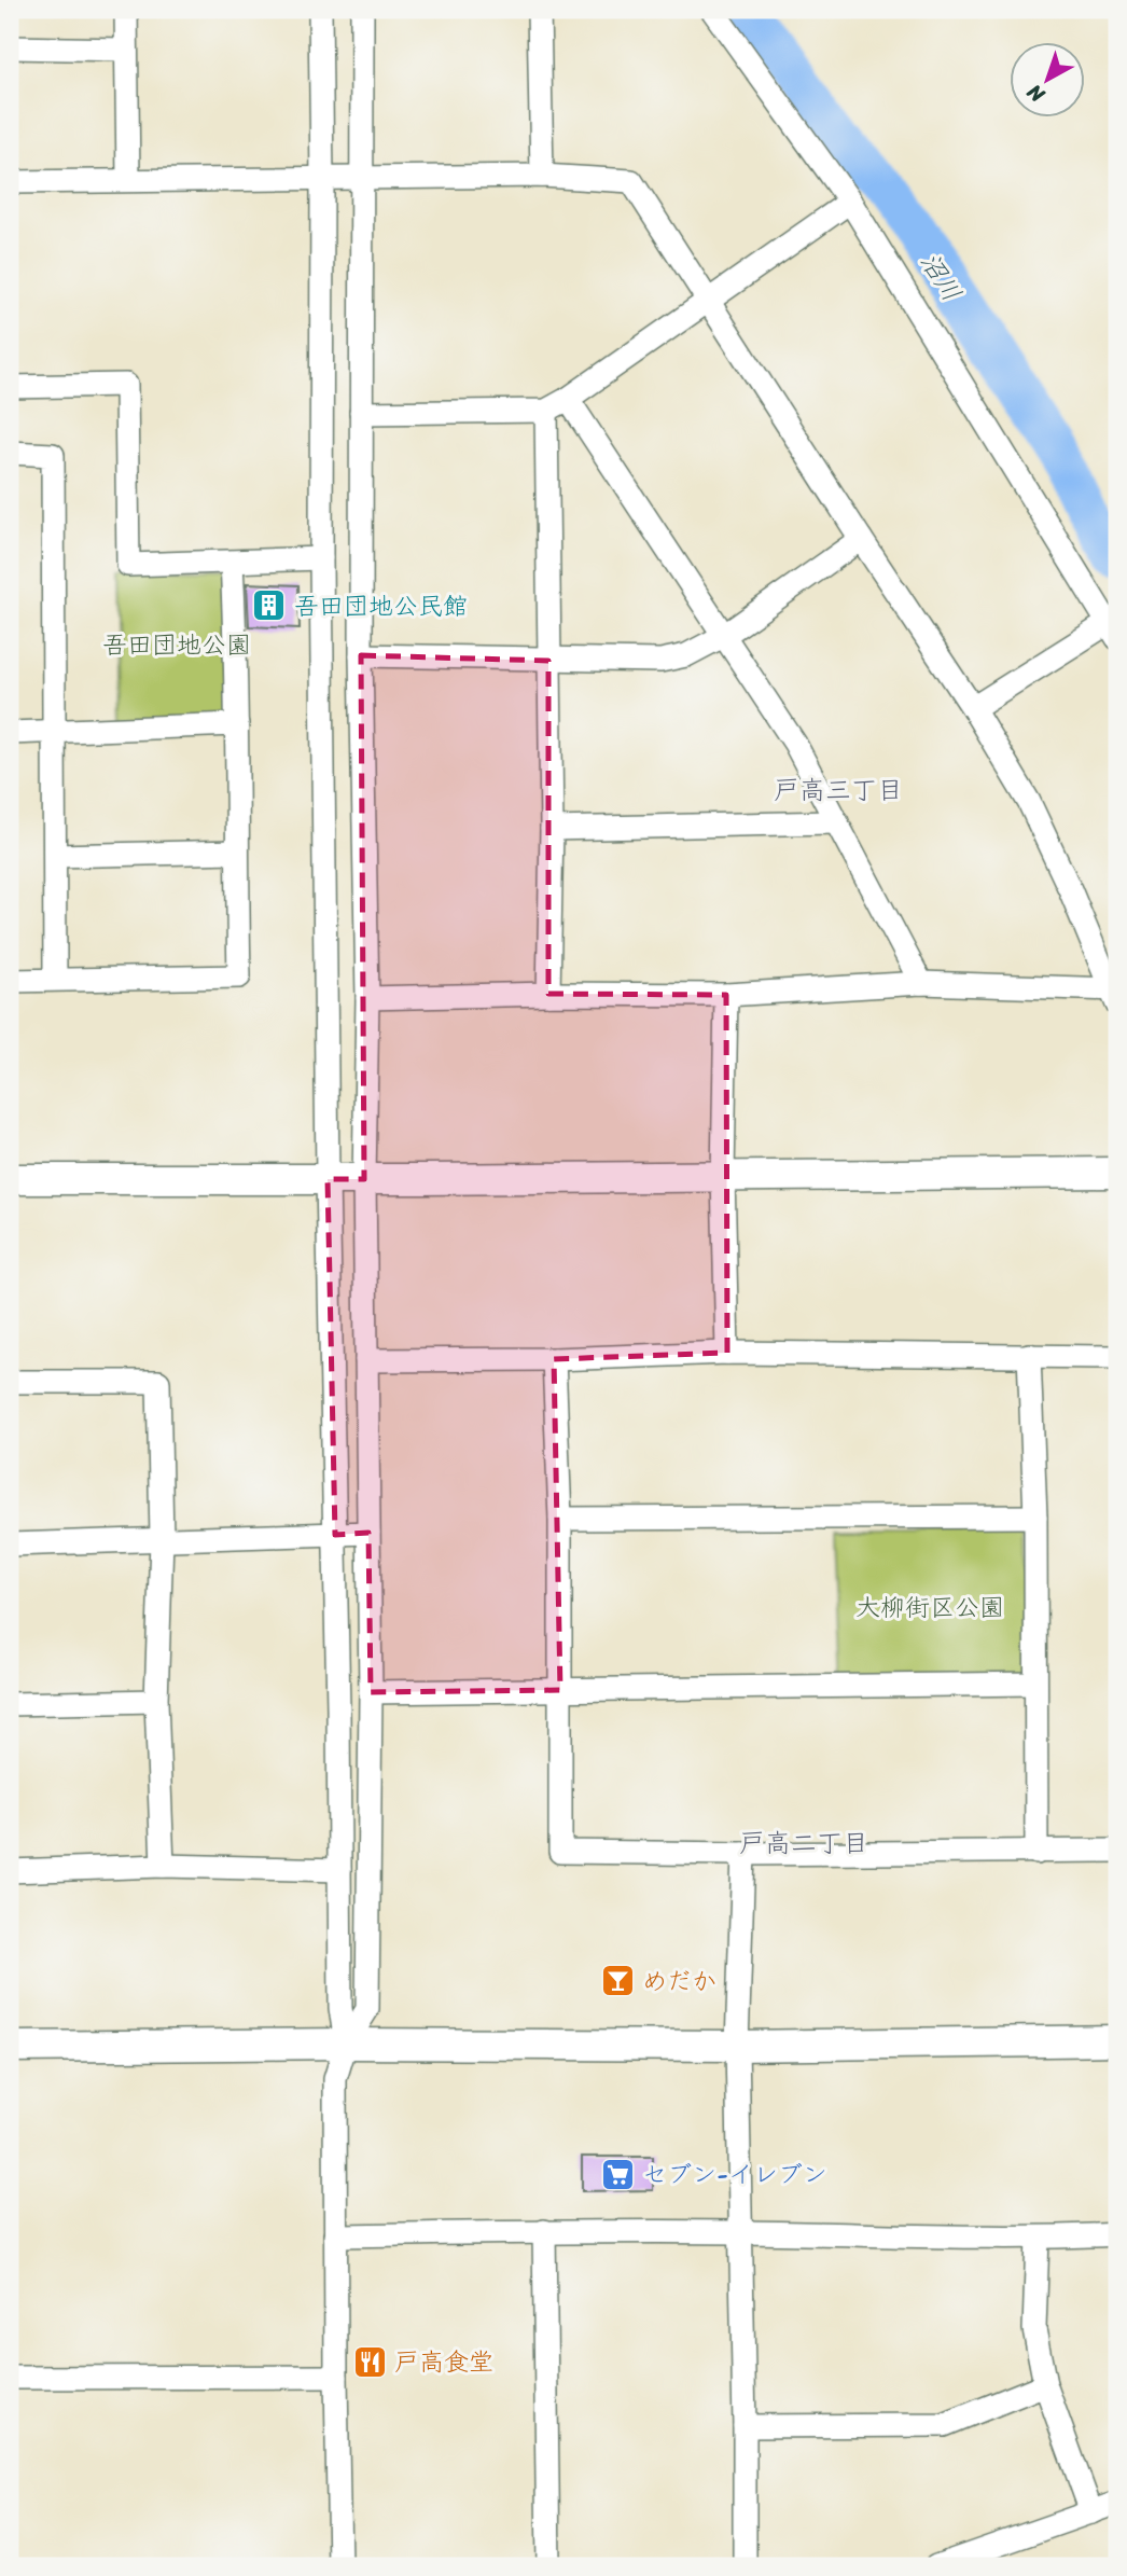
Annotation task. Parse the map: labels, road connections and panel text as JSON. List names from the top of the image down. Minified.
{"districts":["戸高三丁目","戸高二丁目"],"water":["沼川"],"parks":["吾田団地公園","大柳街区公園"],"places":{"building":["吾田団地公民館"],"bar":["めだか"],"supermarket":["セブン-イレブン"],"restaurant":["戸高食堂"]},"north":"bottom left"}
